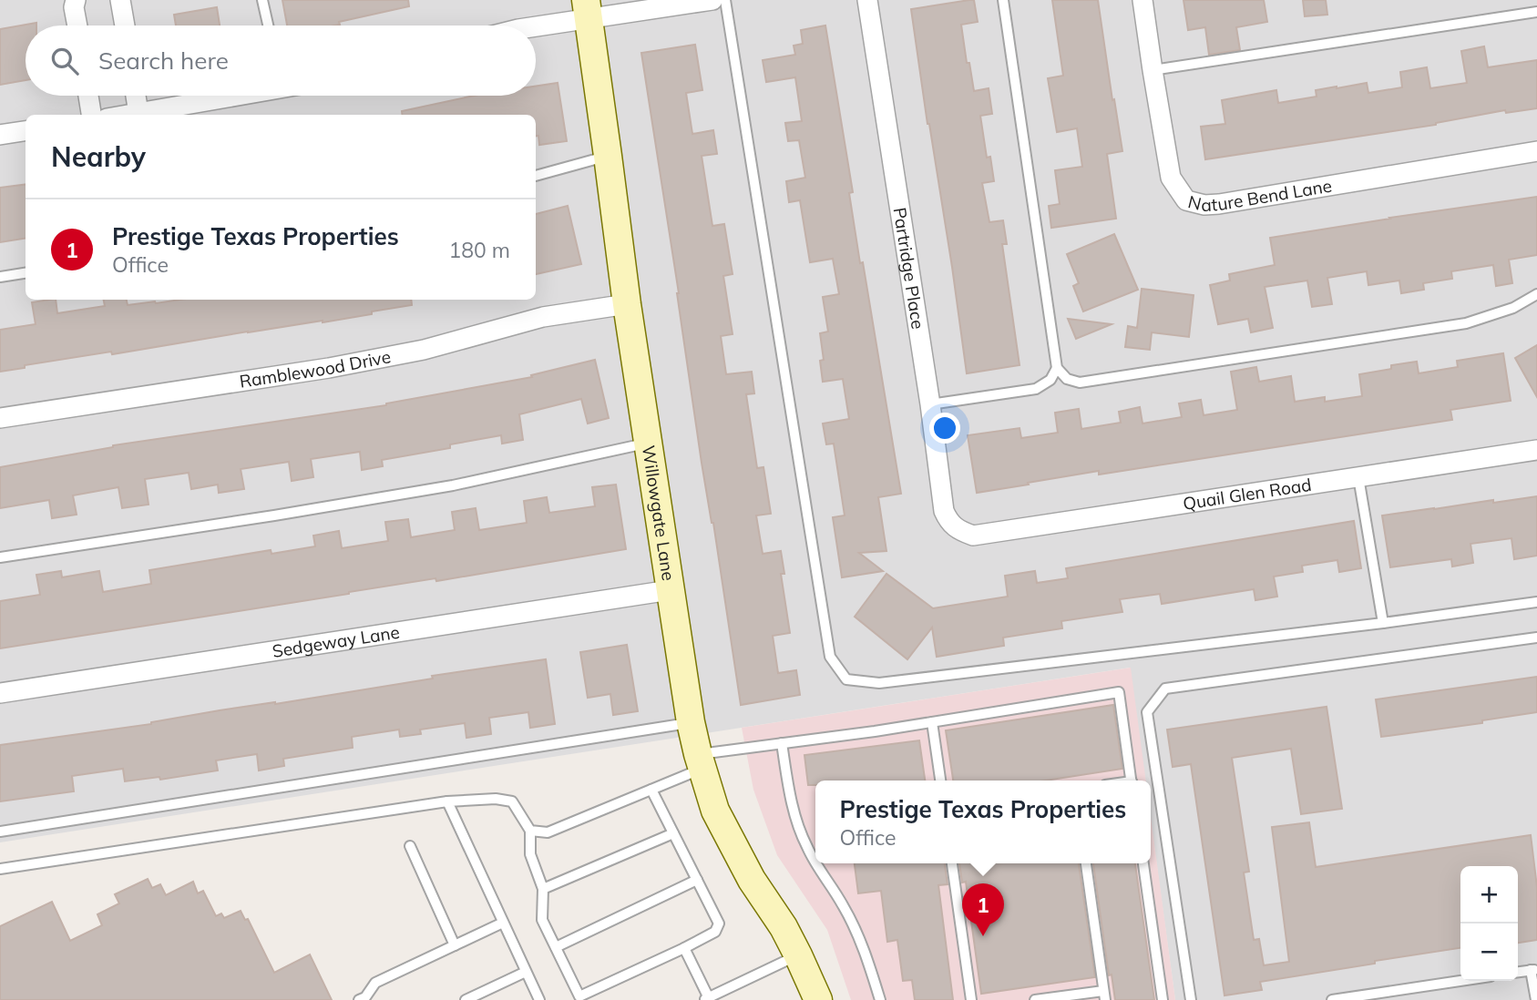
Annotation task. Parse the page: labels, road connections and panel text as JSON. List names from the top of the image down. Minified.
{"streets":{"street":["Nature Bend Lane","Partridge Place","Ramblewood Drive","Quail Glen Road","Willowgate Lane","Sedgeway Lane"]},"crossings":[["Partridge Place","Quail Glen Road"],["Ramblewood Drive","Willowgate Lane"],["Willowgate Lane","Sedgeway Lane"]],"page":{"search":"Search here","heading":"Nearby","list":[{"mark":"1","name":"Prestige Texas Properties","note":"Office","value":"180 m"}],"popup":["Prestige Texas Properties","Office"],"map_buttons":["+","−"],"pins":"1"}}
